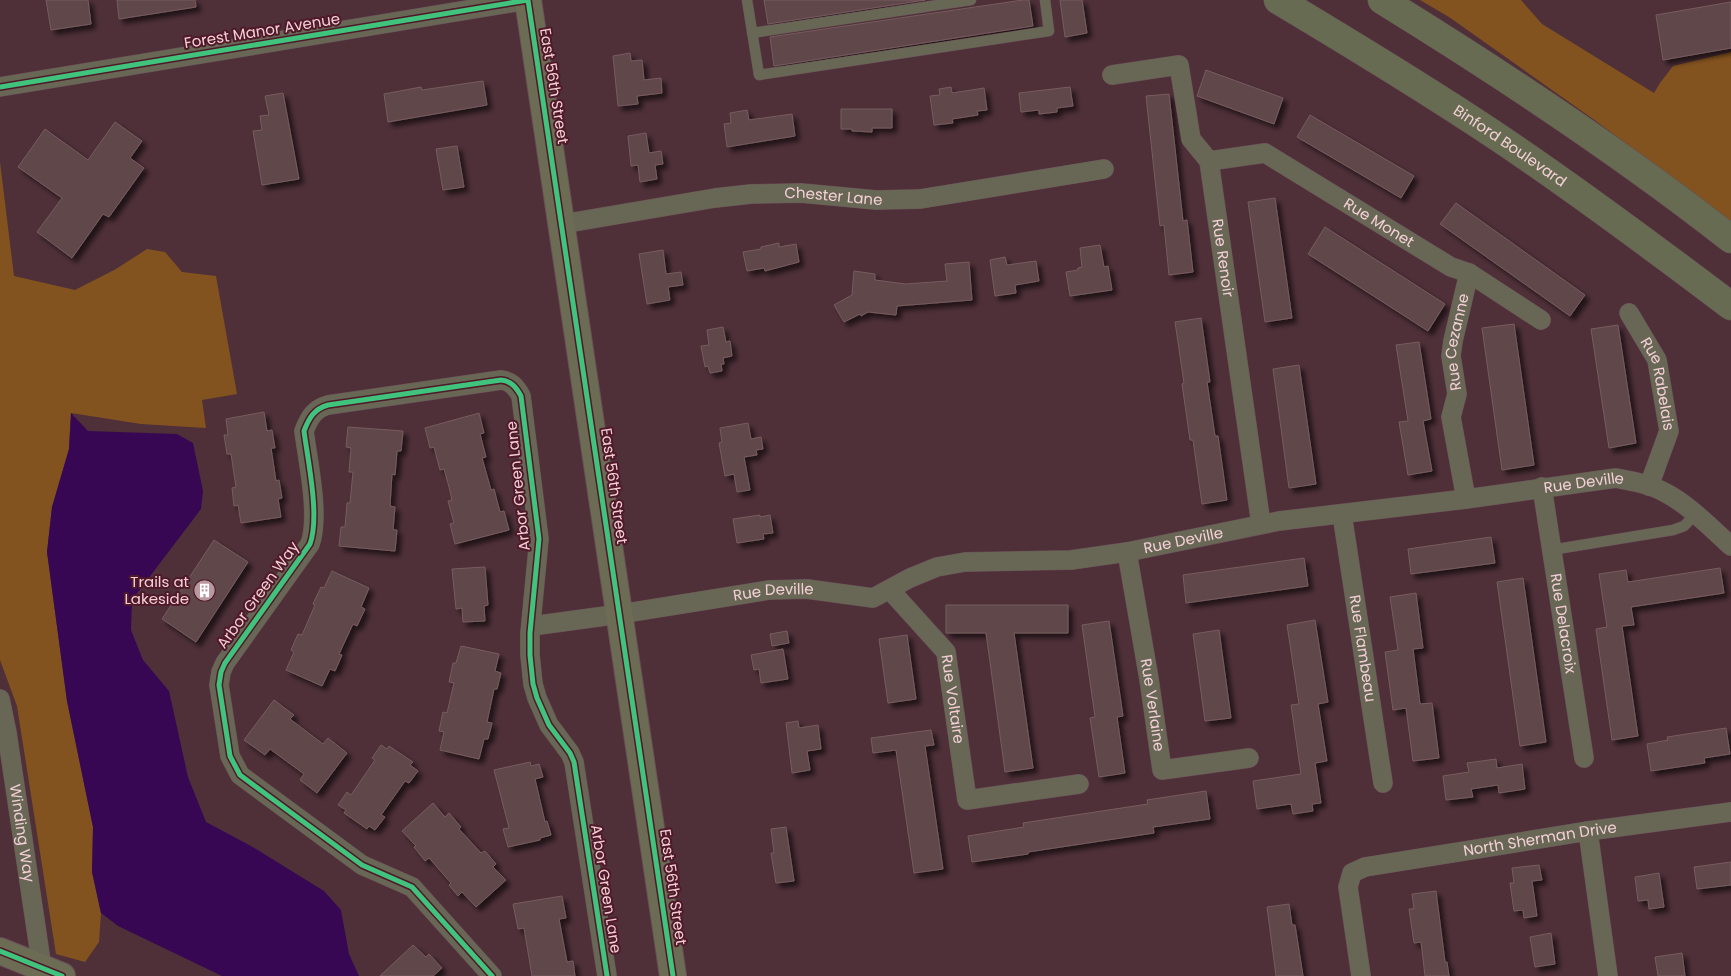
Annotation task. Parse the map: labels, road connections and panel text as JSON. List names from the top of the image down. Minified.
{"streets":{"main road":["Binford Boulevard"],"street":["Forest Manor Avenue","East 56th Street","Chester Lane","Rue Monet","Rue Renoir","Rue Cezanne","Rue Rabelais","Rue Deville","Arbor Green Lane","Arbor Green Way","Rue Delacroix","Rue Flambeau","Rue Voltaire","Rue Verlaine","Winding Way","North Sherman Drive"]},"crossings":[["Forest Manor Avenue","East 56th Street"],["East 56th Street","Chester Lane"],["East 56th Street","Rue Deville"],["Rue Monet","Rue Renoir"],["Rue Monet","Rue Cezanne"],["Rue Renoir","Rue Deville"],["Rue Cezanne","Rue Deville"],["Rue Rabelais","Rue Deville"],["Rue Deville","Arbor Green Lane"],["Rue Deville","Rue Delacroix"],["Rue Deville","Rue Flambeau"],["Rue Deville","Rue Voltaire"],["Rue Deville","Rue Verlaine"],["Arbor Green Lane","Arbor Green Way"]],"places":{"building":["Trails at Lakeside"]}}
